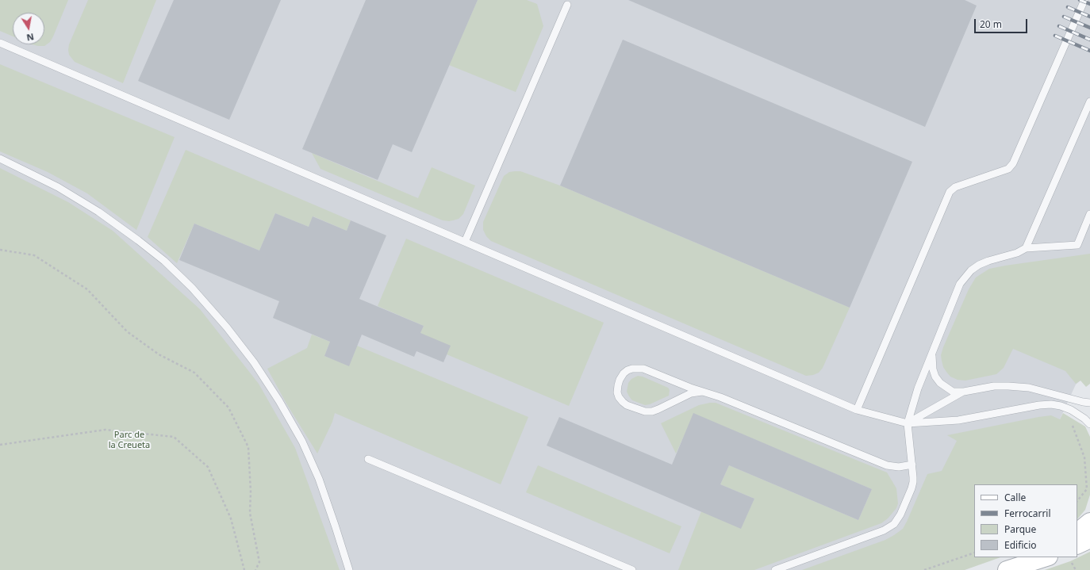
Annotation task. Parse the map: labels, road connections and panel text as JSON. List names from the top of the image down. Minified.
{"parks":["Parc de la Creueta"],"legend":["Calle","Ferrocarril","Parque","Edificio"],"scale_bar":"20 m","north":"bottom"}
